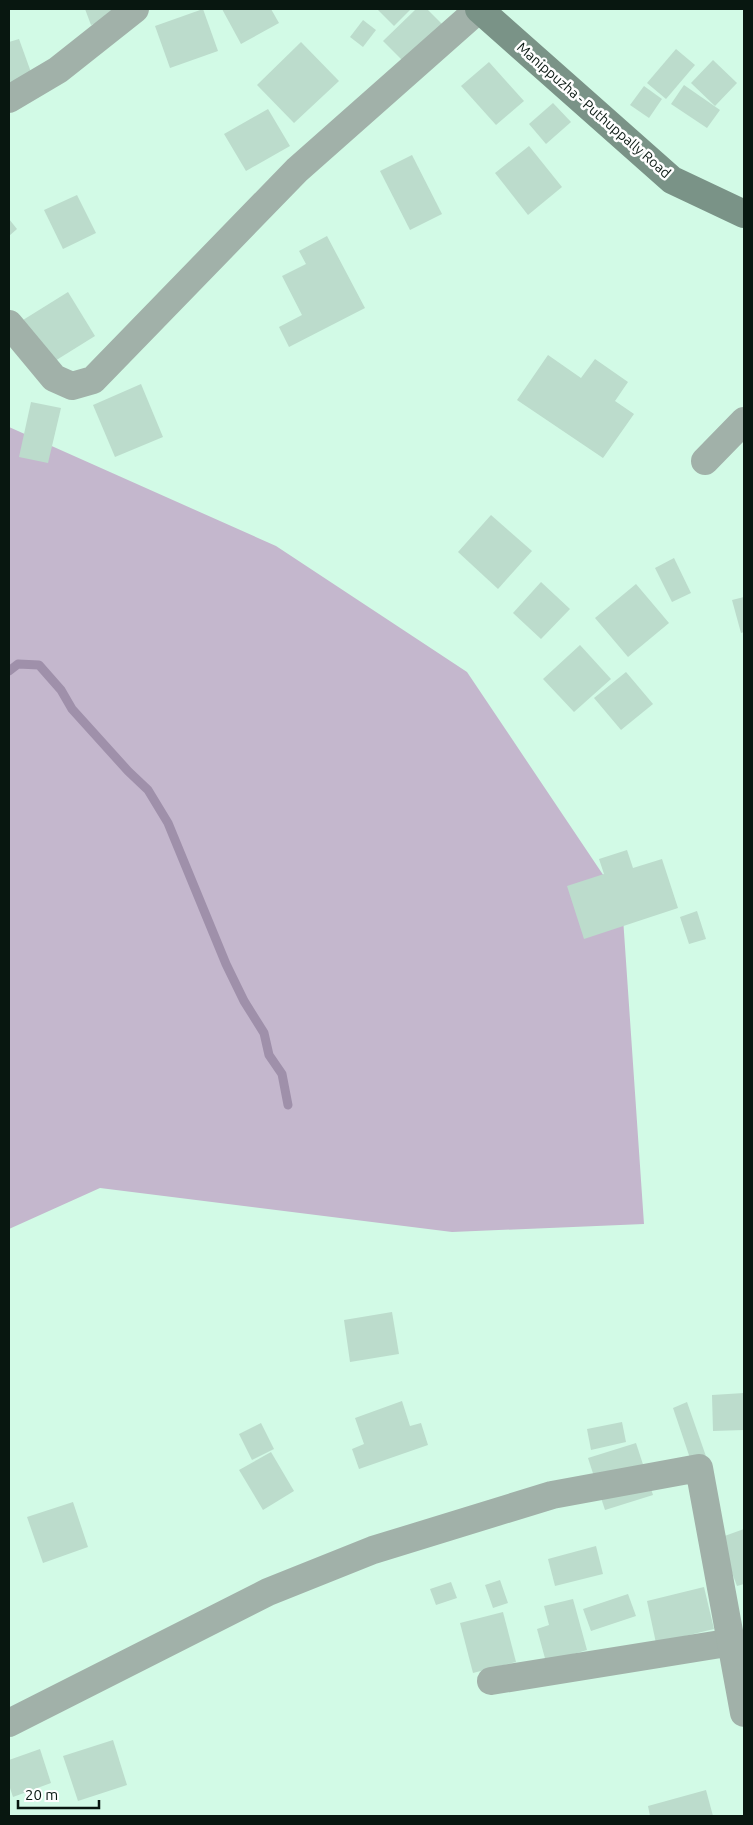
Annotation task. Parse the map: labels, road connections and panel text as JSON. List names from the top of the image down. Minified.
{"streets":{"main road":["Manippuzha - Puthuppally Road"]},"scale_bar":"20 m"}
